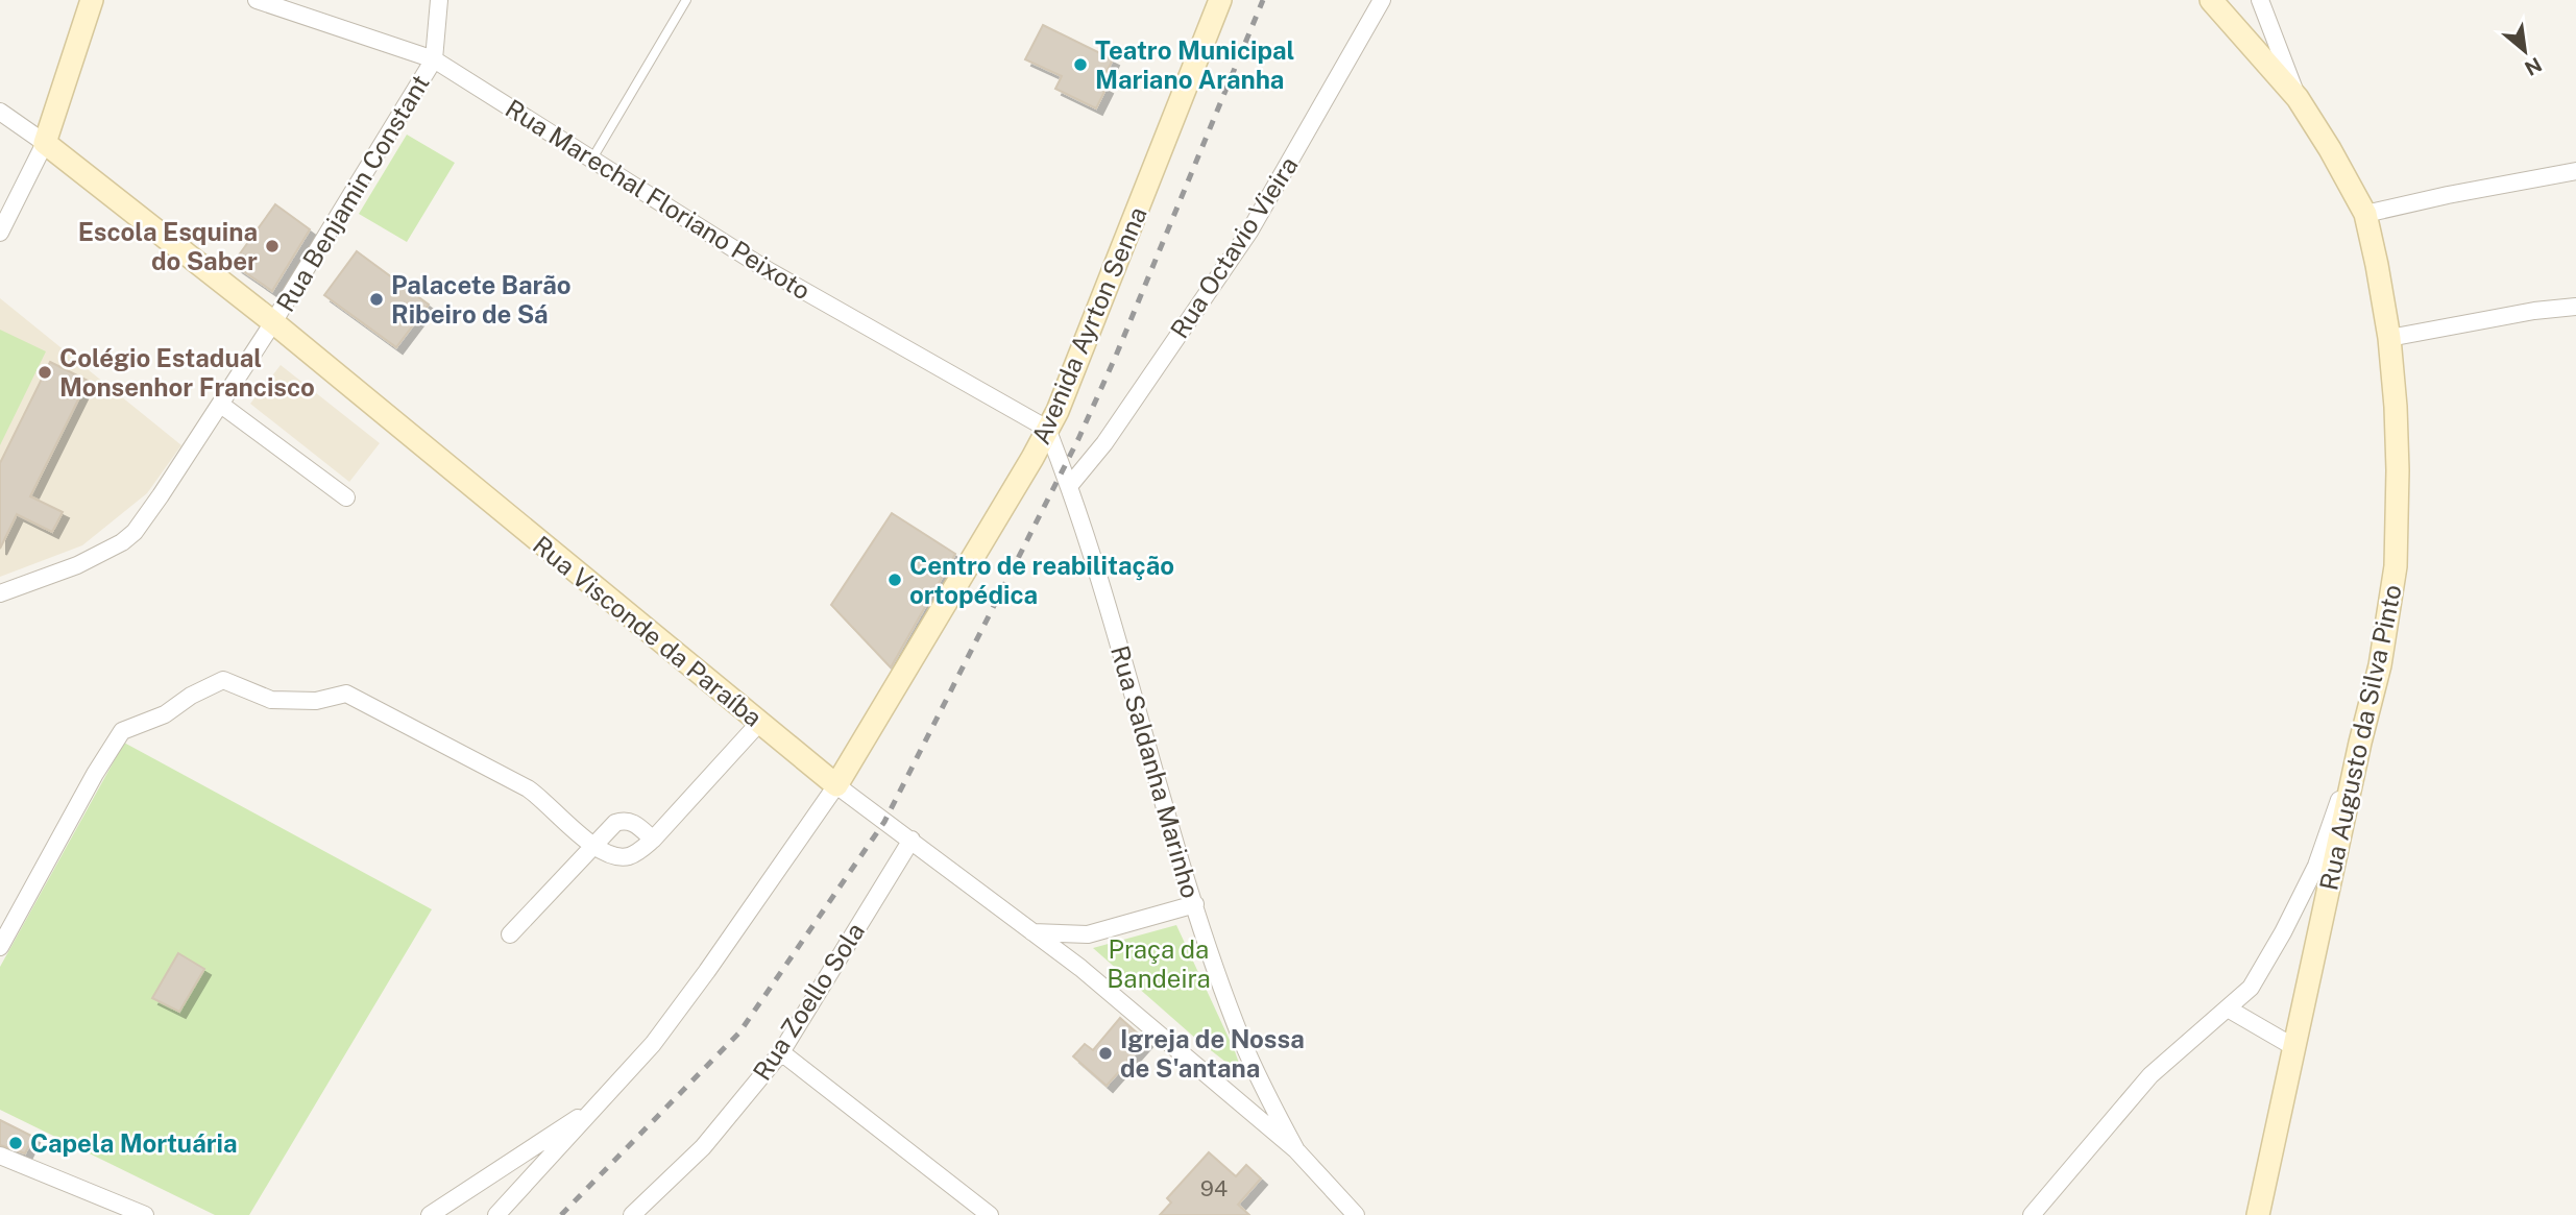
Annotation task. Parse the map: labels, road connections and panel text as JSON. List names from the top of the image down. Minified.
{"streets":{"main road":["Avenida Ayrton Senna","Rua Visconde da Paraíba","Rua Augusto da Silva Pinto"],"street":["Rua Benjamin Constant","Rua Marechal Floriano Peixoto","Rua Octavio Vieira","Rua Saldanha Marinho","Rua Zoello Sola"]},"crossings":[["Rua Benjamin Constant","Rua Marechal Floriano Peixoto"],["Rua Benjamin Constant","Rua Visconde da Paraíba"],["Rua Marechal Floriano Peixoto","Avenida Ayrton Senna"],["Rua Marechal Floriano Peixoto","Rua Saldanha Marinho"],["Rua Octavio Vieira","Rua Saldanha Marinho"],["Avenida Ayrton Senna","Rua Visconde da Paraíba"],["Avenida Ayrton Senna","Rua Saldanha Marinho"],["Rua Visconde da Paraíba","Rua Saldanha Marinho"],["Rua Visconde da Paraíba","Rua Zoello Sola"]],"parks":["Praça da Bandeira"],"places":["Teatro Municipal Mariano Aranha","Escola Esquina do Saber","Palacete Barão Ribeiro de Sá","Colégio Estadual Monsenhor Francisco","Centro de reabilitação ortopédica","Igreja de Nossa de S'antana","Capela Mortuária"],"house_numbers":["94"],"north":"bottom right"}
